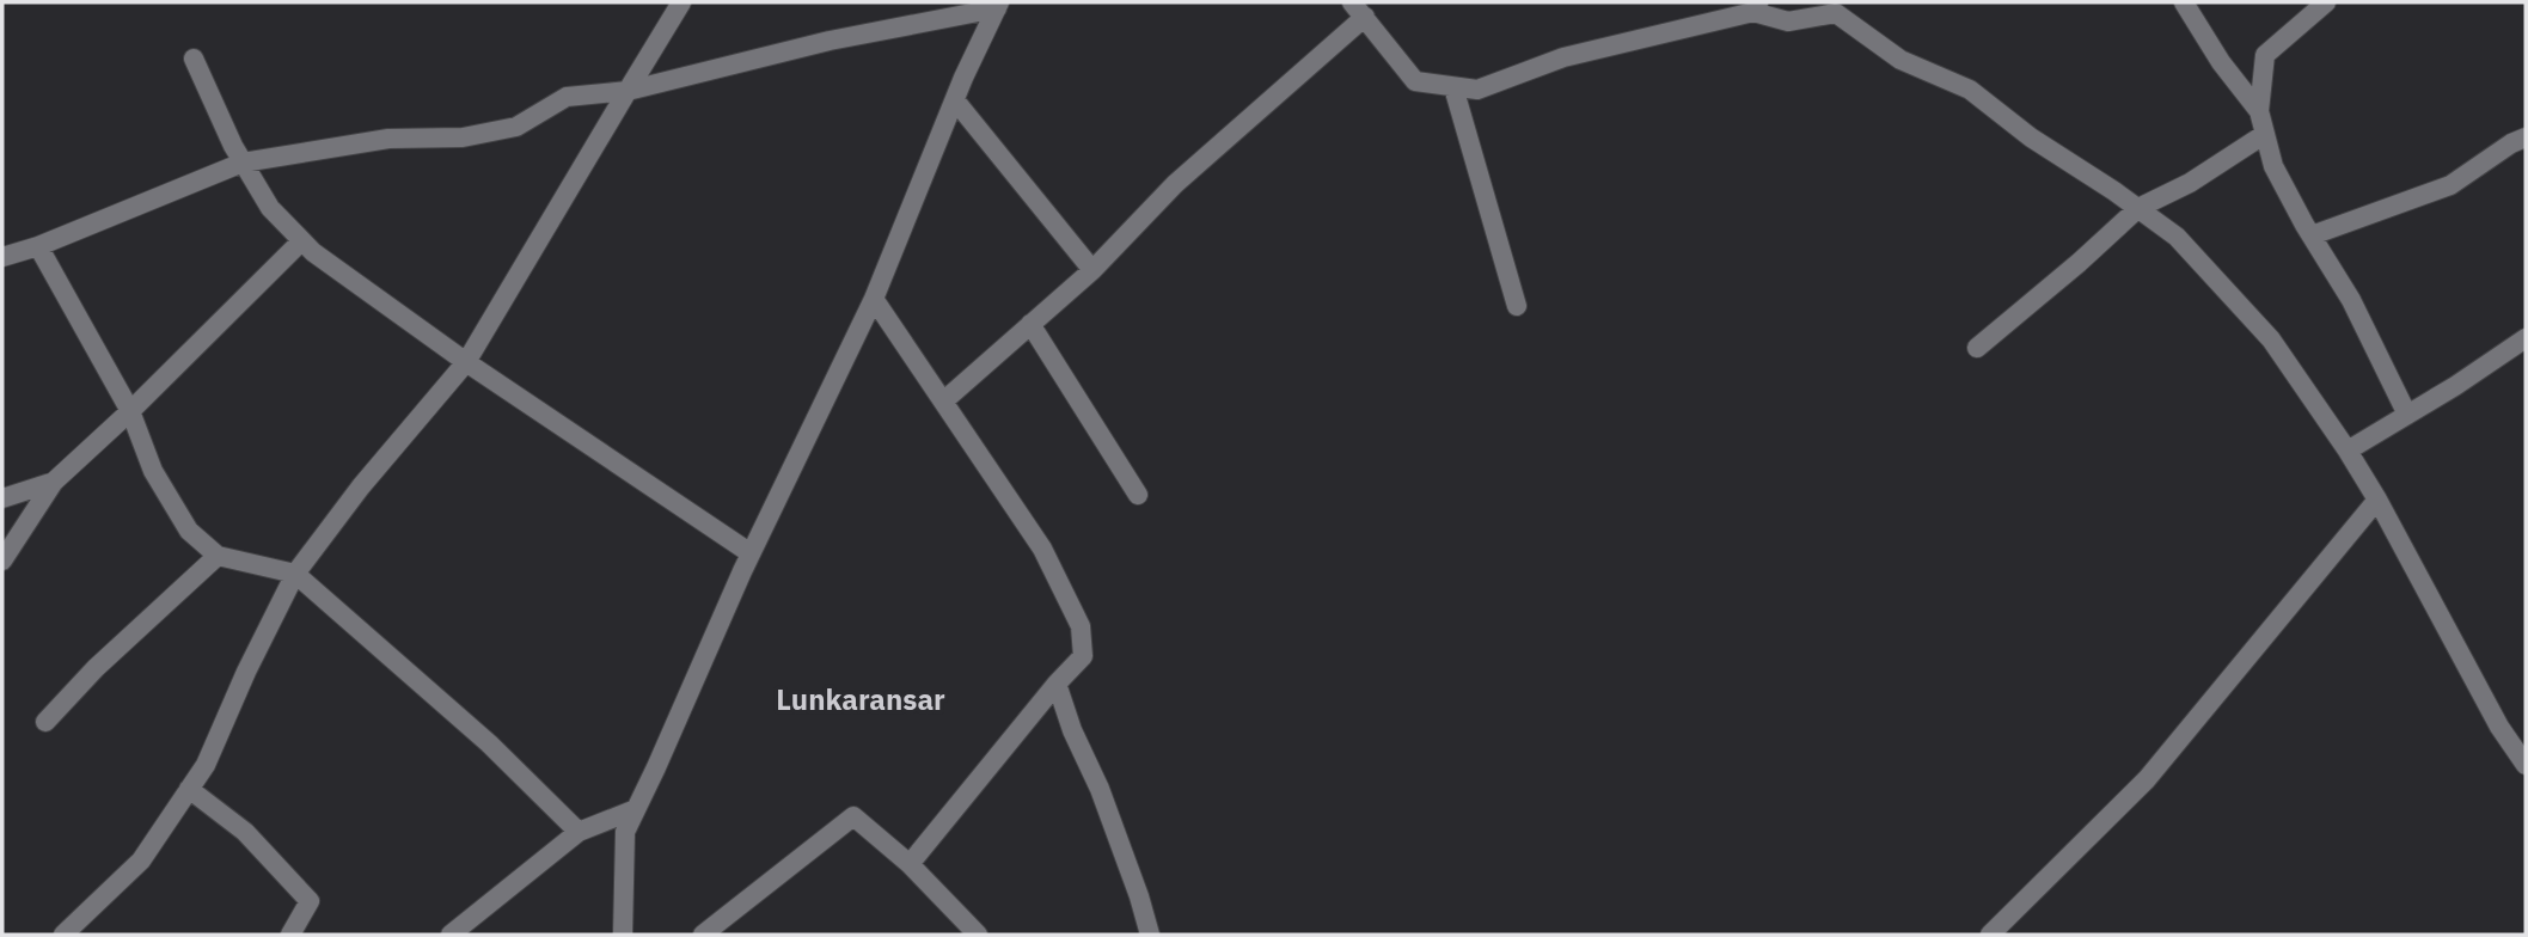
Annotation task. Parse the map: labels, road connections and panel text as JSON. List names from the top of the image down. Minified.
{"districts":["Lunkaransar"]}
